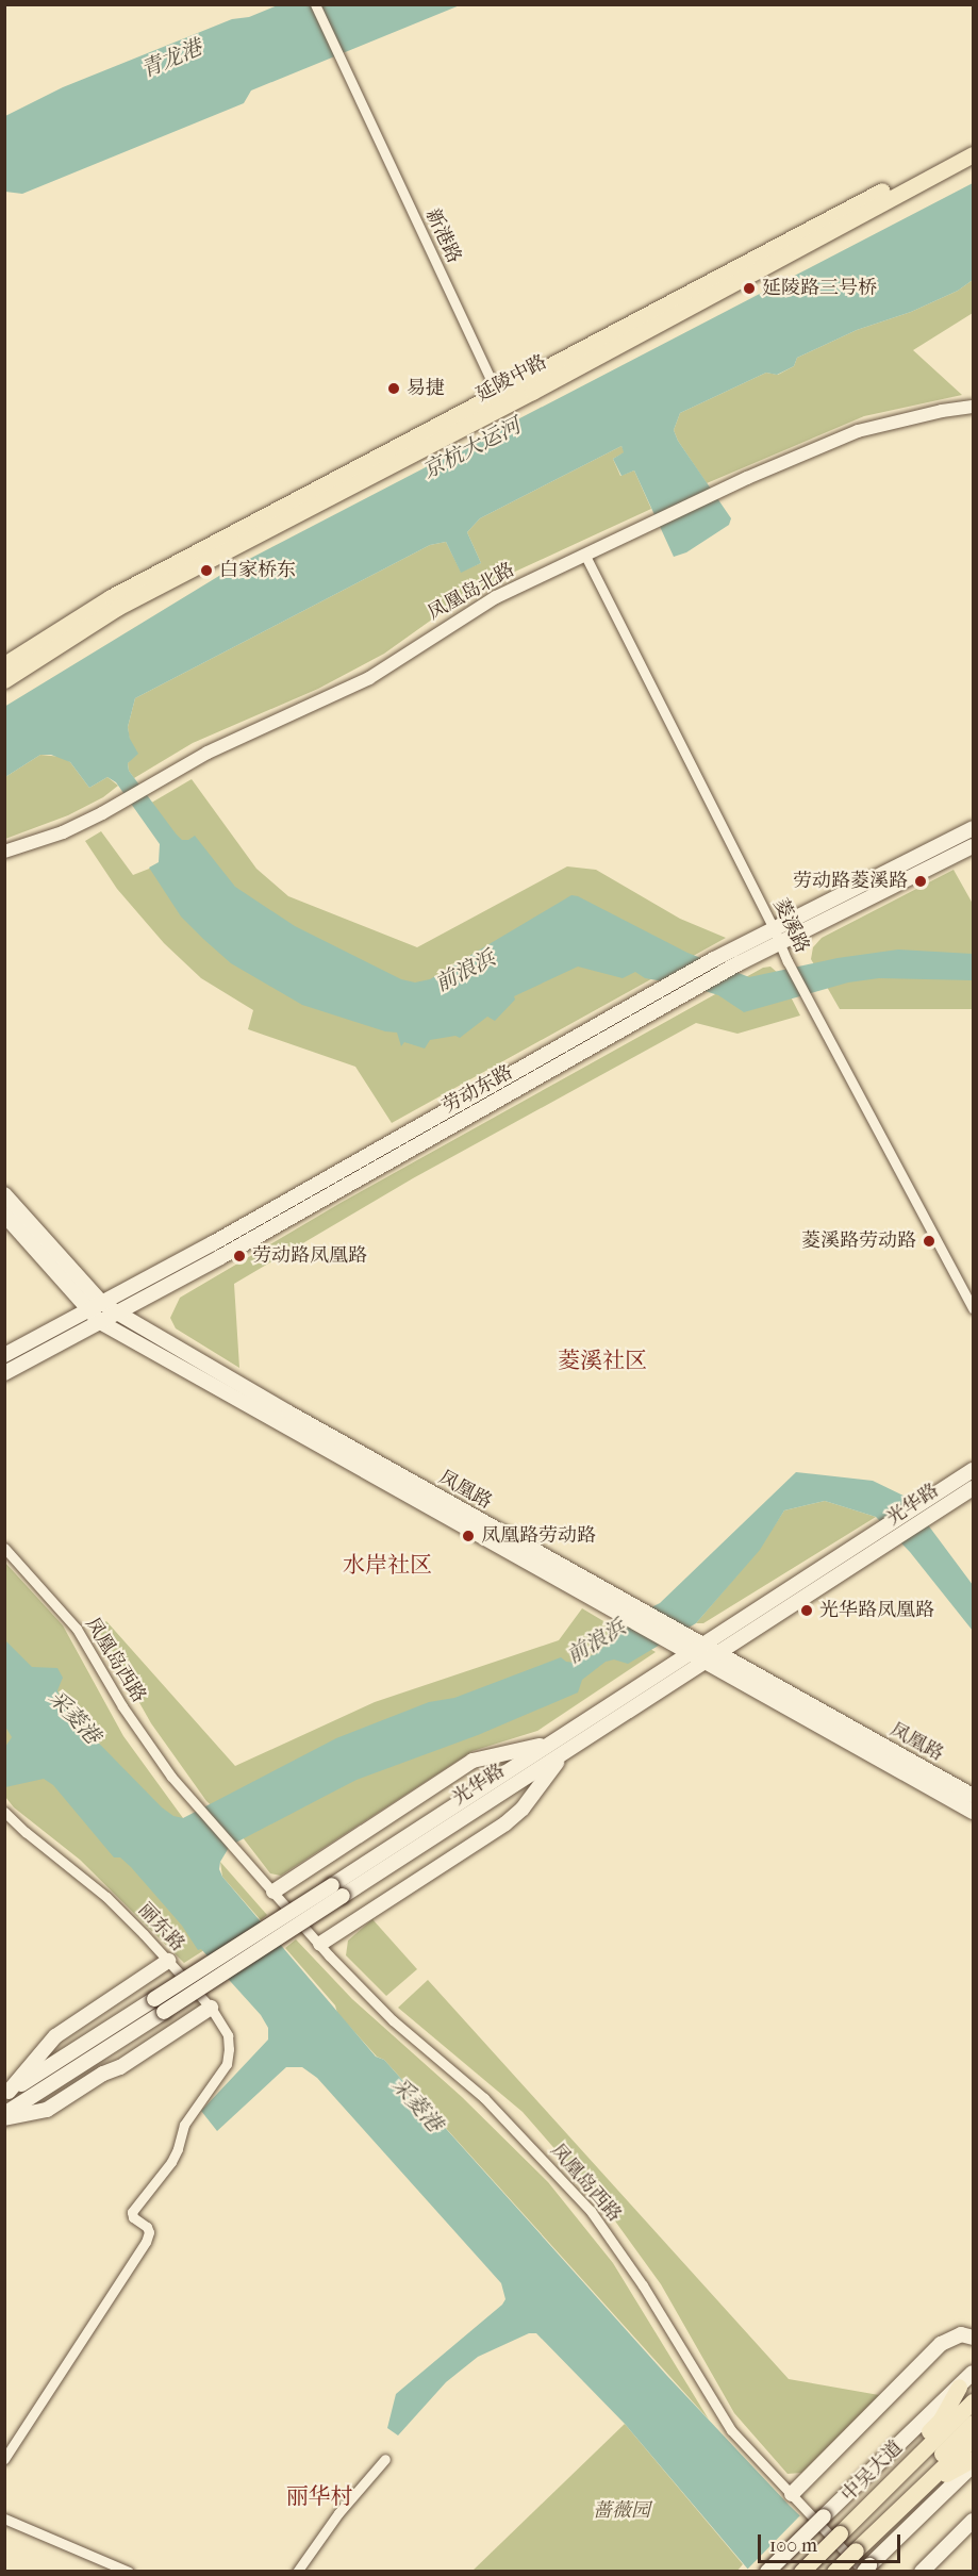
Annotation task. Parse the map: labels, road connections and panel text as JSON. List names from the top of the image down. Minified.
{"streets":{"main road":["延陵中路","劳动东路","凤凰路","光华路","中吴大道"],"street":["新港路","凤凰岛北路","菱溪路","凤凰岛西路","丽东路"]},"crossings":[["新港路","延陵中路"],["凤凰岛北路","菱溪路"],["菱溪路","劳动东路"],["劳动东路","凤凰路"],["凤凰路","光华路"]],"districts":["菱溪社区","水岸社区","丽华村"],"water":["青龙港","京杭大运河","前浪浜","采菱港"],"parks":["蔷薇园"],"places":["延陵路三号桥","易捷","白家桥东","劳动路菱溪路","菱溪路劳动路","劳动路凤凰路","凤凰路劳动路","光华路凤凰路"],"scale_bar":"100 m"}
